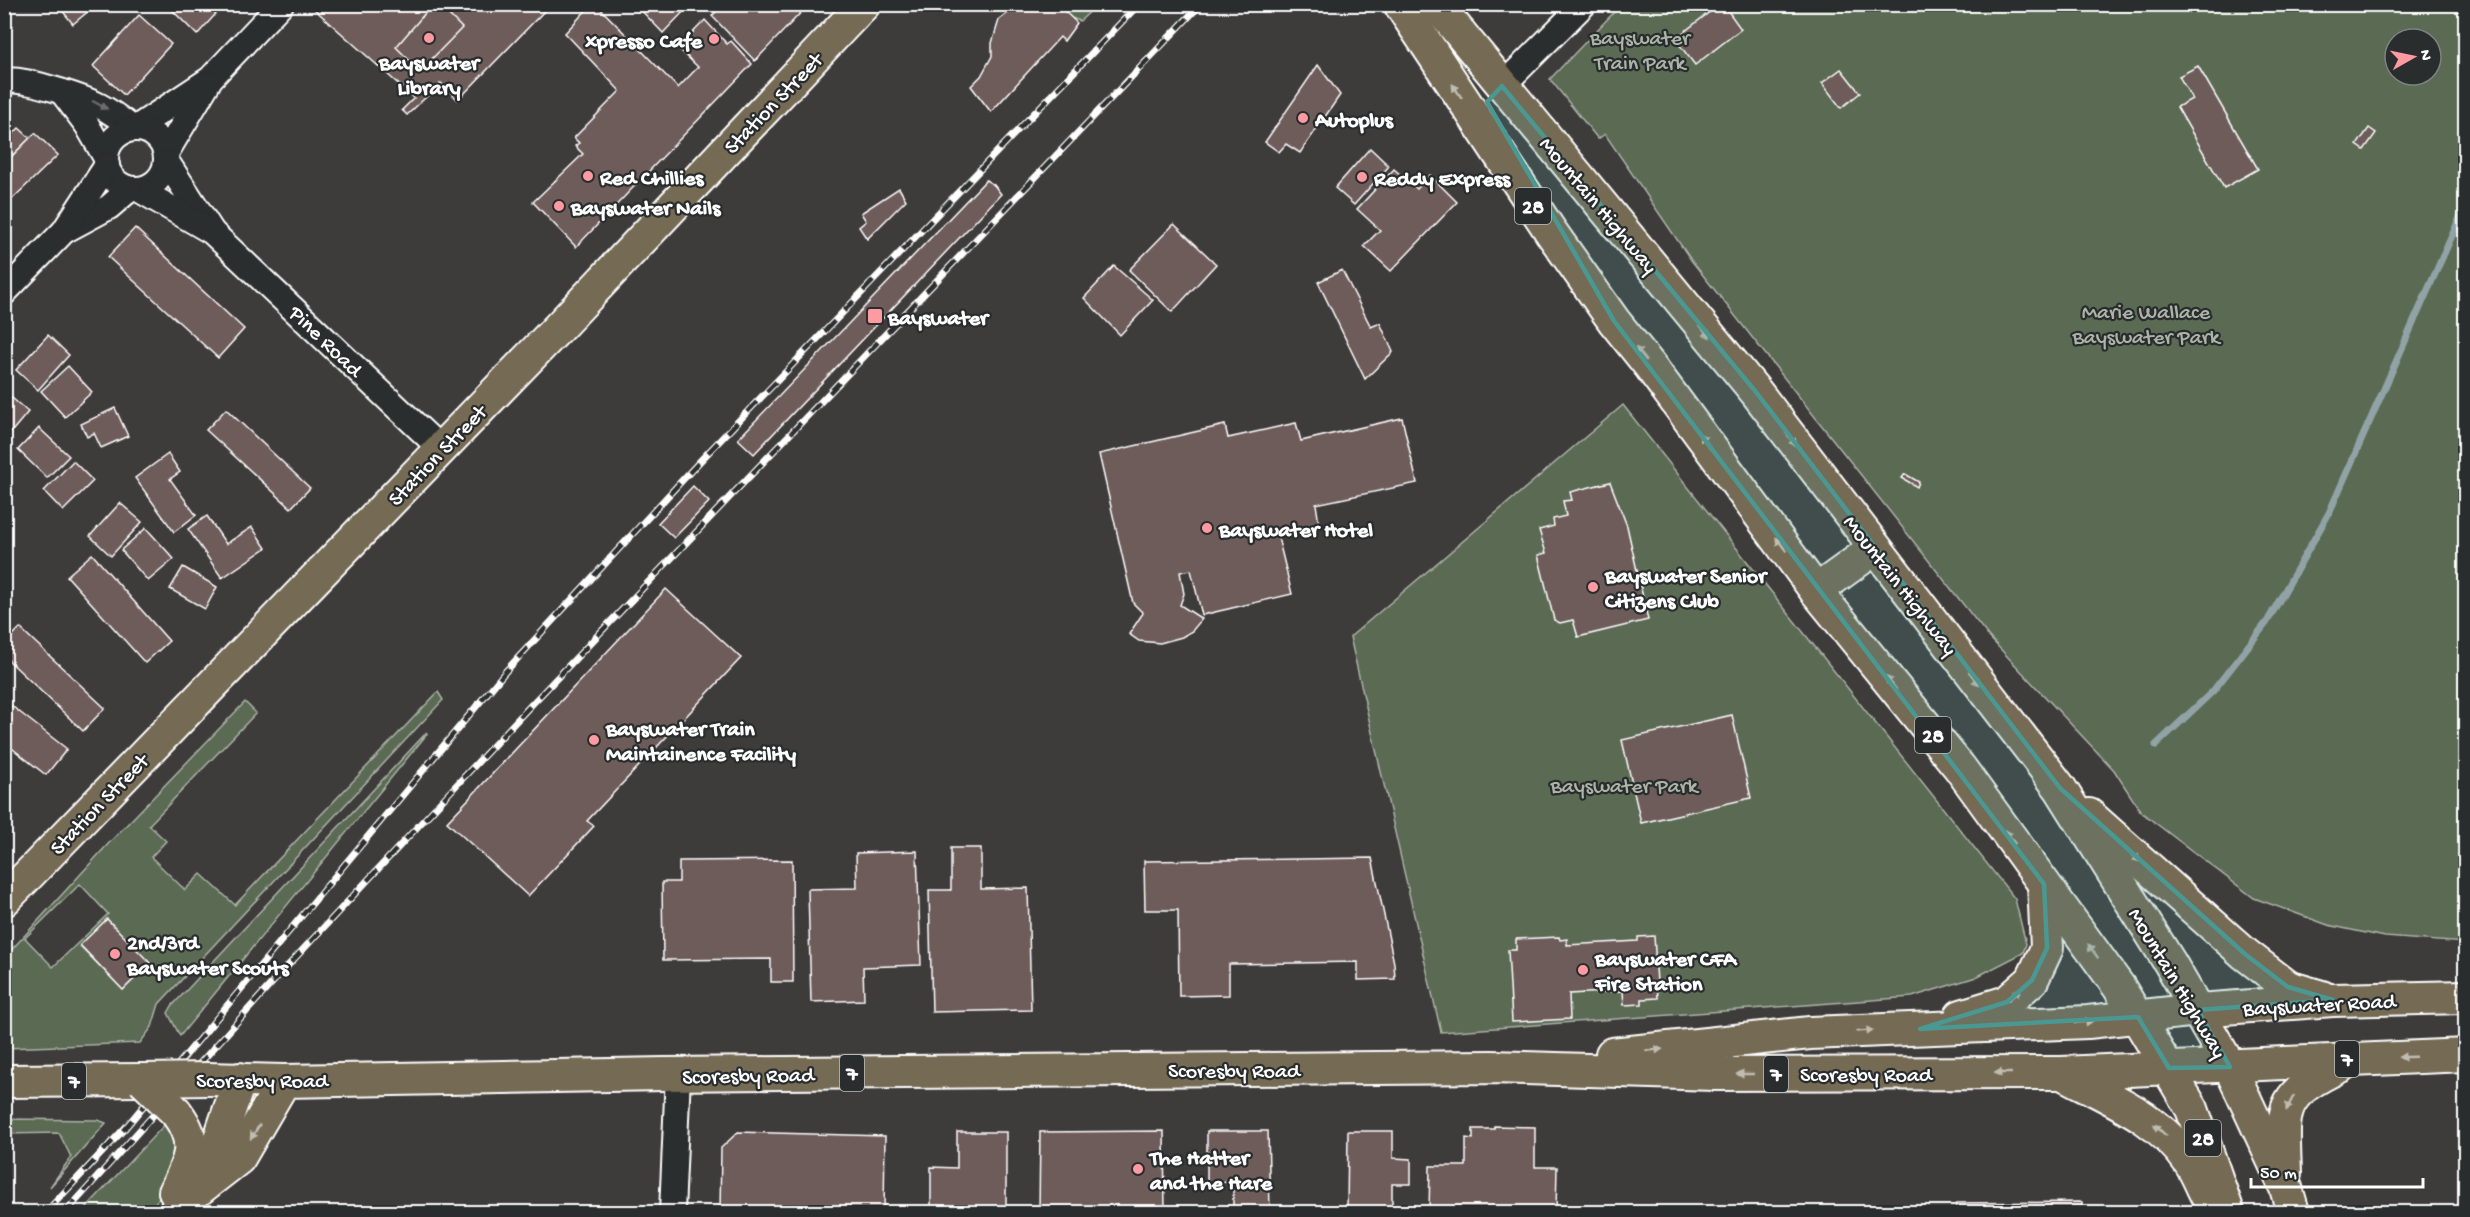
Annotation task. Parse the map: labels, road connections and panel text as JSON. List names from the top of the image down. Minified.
{"streets":{"main road":["Station Street","Mountain Highway","28","Bayswater Road","7","Scoresby Road"],"street":["Pine Road"]},"crossings":[["Station Street","Pine Road"],["Mountain Highway","Bayswater Road"],["Mountain Highway","7"],["Mountain Highway","Scoresby Road"],["Bayswater Road","Scoresby Road"],["7","Scoresby Road"]],"parks":["Bayswater Train Park","Marie Wallace Bayswater Park","Bayswater Park"],"places":{"other":["Bayswater Library","xpresso Cafe","Autoplus","Red Chillies","Reddy Express","Bayswater Nails","Bayswater Hotel","Bayswater Senior Citizens Club","Bayswater Train Maintainence Facility","2nd/3rd Bayswater Scouts","Bayswater CFA Fire Station","The Hatter and the Hare"],"transit":["Bayswater"]},"scale_bar":"50 m","north":"right"}
